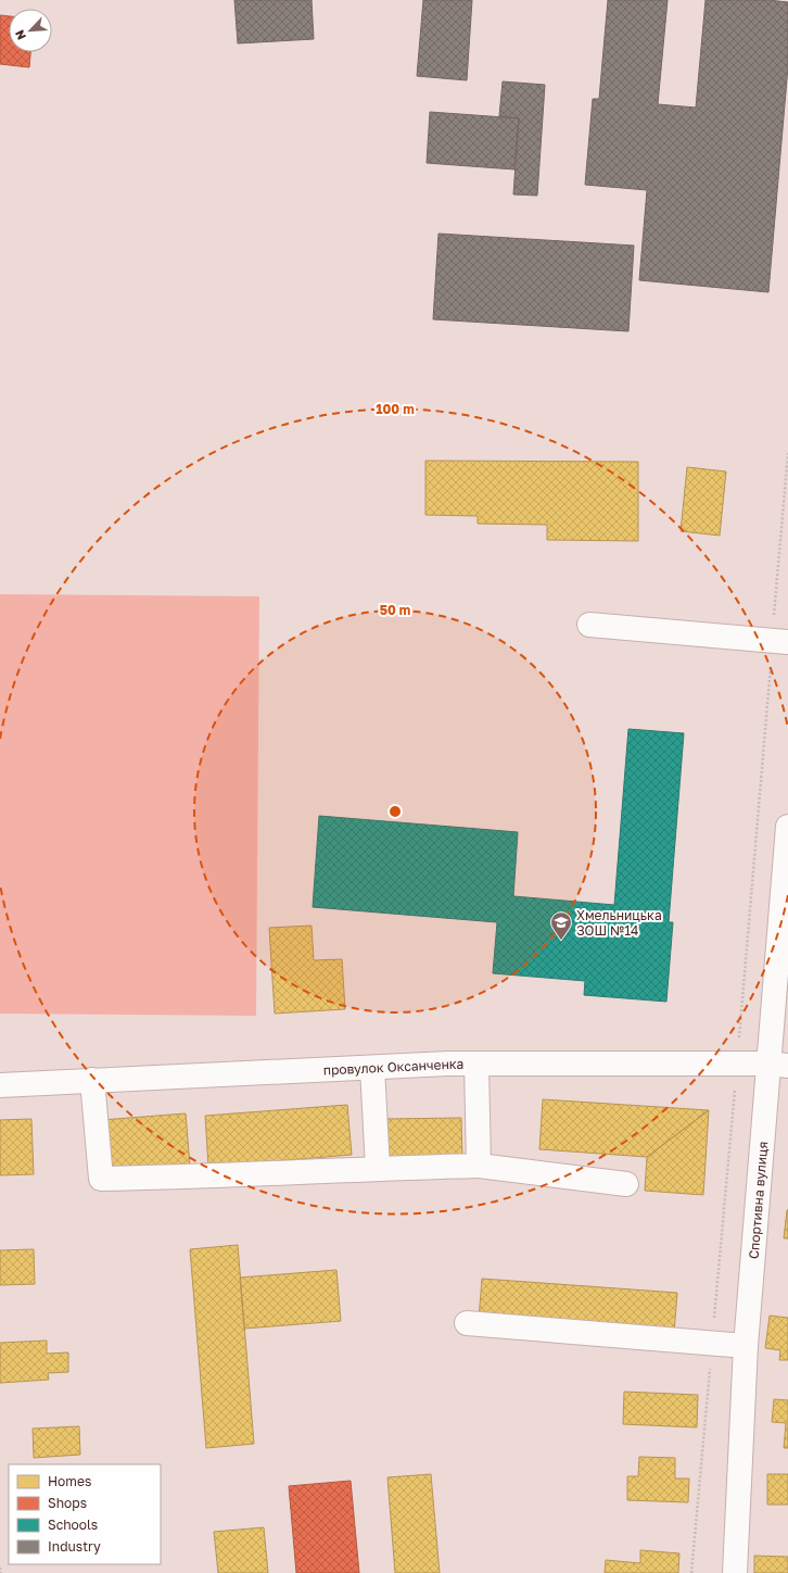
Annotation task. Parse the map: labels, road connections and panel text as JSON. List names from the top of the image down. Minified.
{"streets":{"street":["провулок Оксанченка","Спортивна вулиця"]},"crossings":[["провулок Оксанченка","Спортивна вулиця"]],"places":{"school or university":["Хмельницька ЗОШ №14"]},"legend":["Homes","Shops","Schools","Industry"],"north":"bottom left","rings":["100 m","50 m"]}
